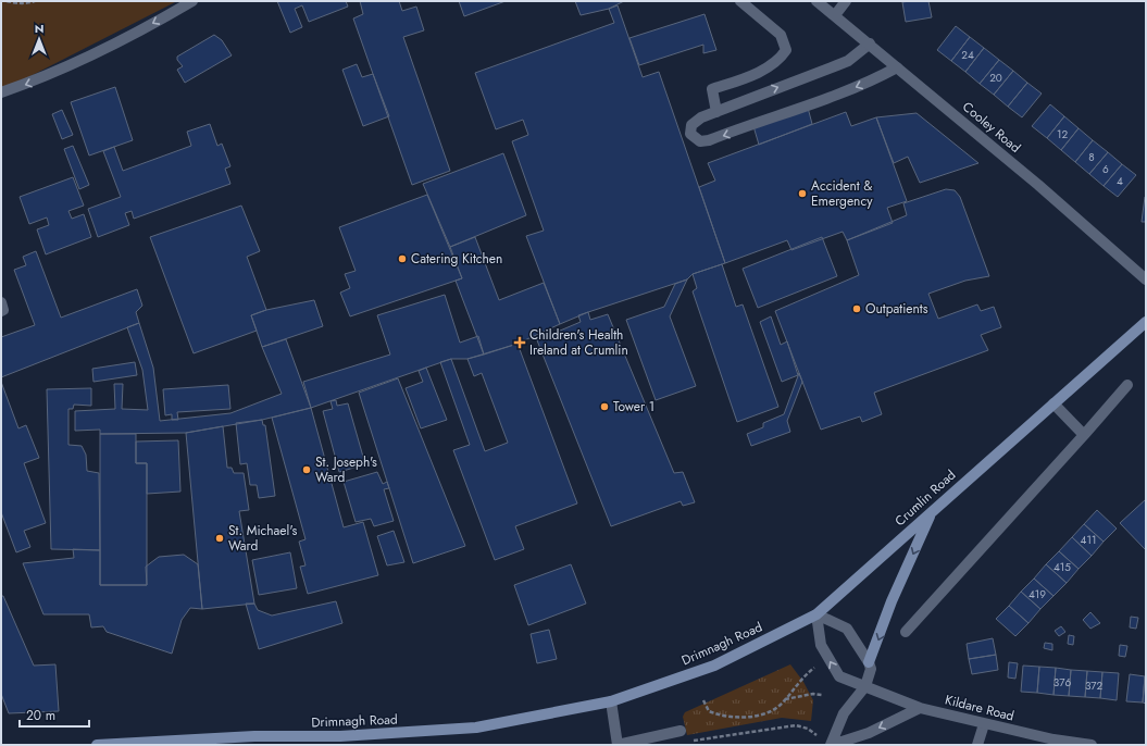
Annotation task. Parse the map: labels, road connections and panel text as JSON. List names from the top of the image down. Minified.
{"streets":{"main road":["Crumlin Road","Drimnagh Road"],"street":["Cooley Road","Kildare Road"]},"crossings":[["Crumlin Road","Drimnagh Road"],["Crumlin Road","Kildare Road"],["Drimnagh Road","Kildare Road"]],"places":{"other":["Accident & Emergency","Catering Kitchen","Outpatients","Tower 1","St. Joseph's Ward","St. Michael's Ward"],"health":["Children's Health Ireland at Crumlin"]},"house_numbers":["24","20","12","8","6","4","411","415","419","376","372"],"scale_bar":"20 m","north":"top"}
